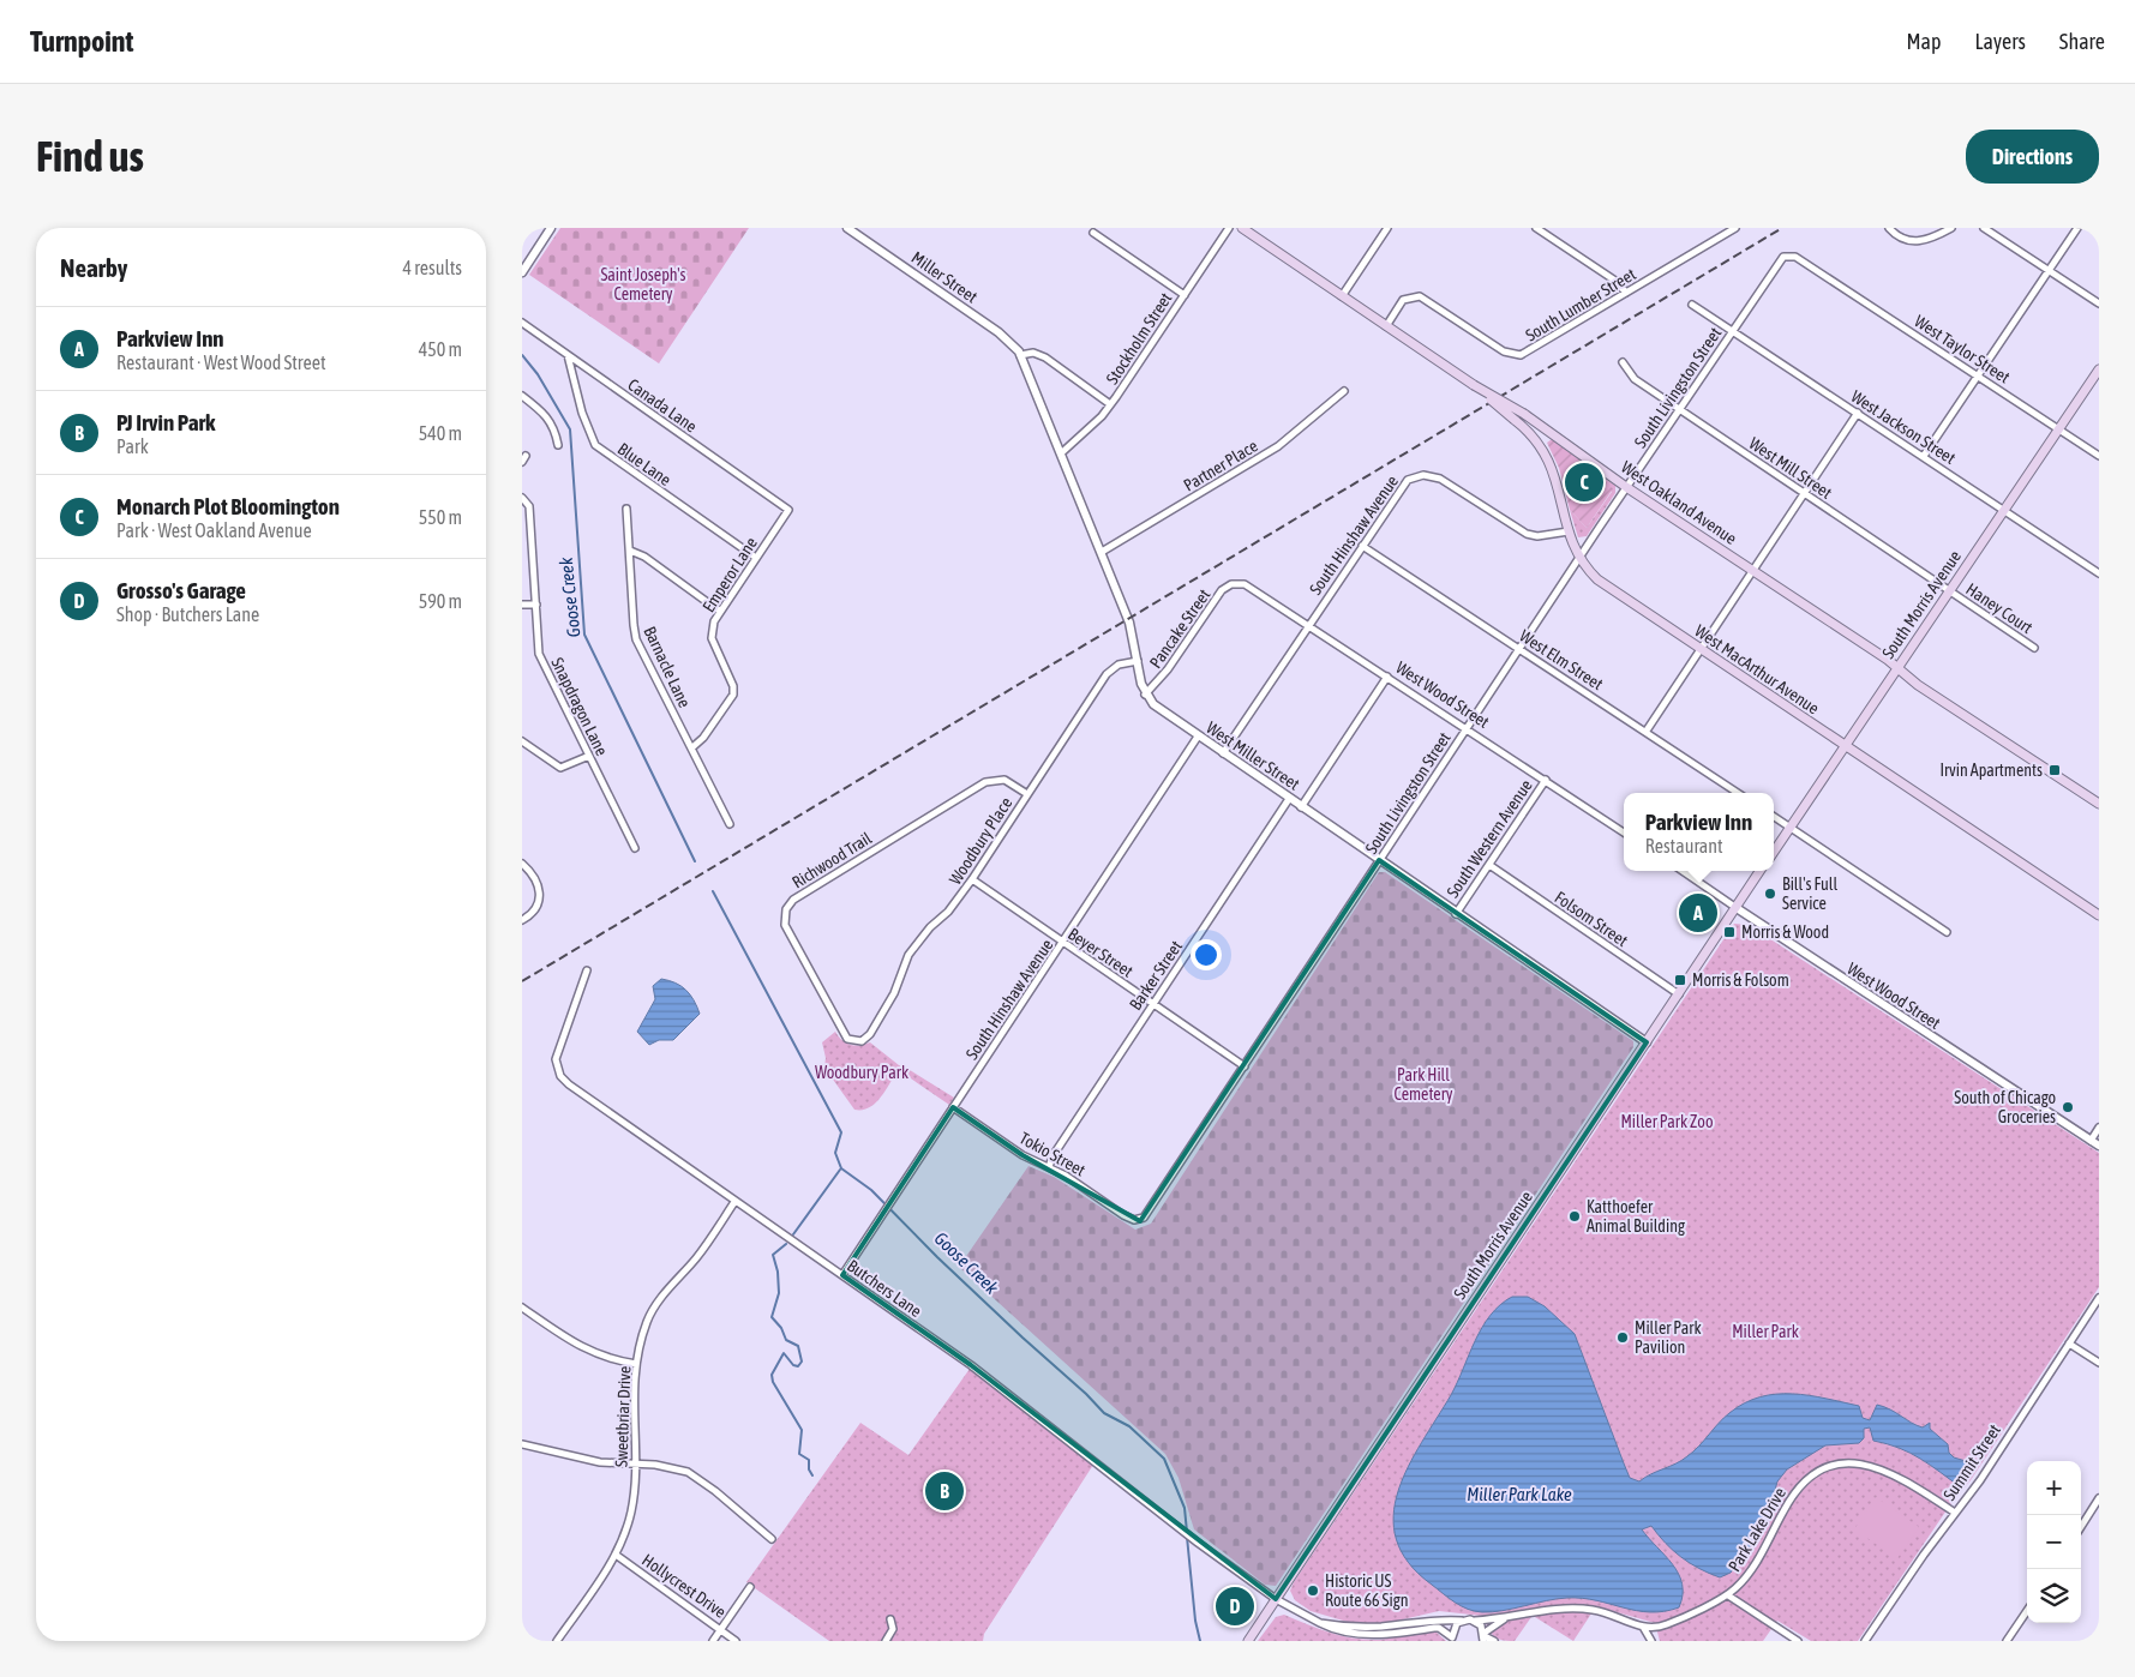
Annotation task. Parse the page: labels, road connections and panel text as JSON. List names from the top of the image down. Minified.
{"streets":{"main road":["West Oakland Avenue","South Morris Avenue","West MacArthur Avenue"],"street":["Miller Street","South Lumber Street","Stockholm Street","West Taylor Street","South Livingston Street","Canada Lane","West Jackson Street","Blue Lane","Partner Place","West Mill Street","South Hinshaw Avenue","Emperor Lane","Haney Court","Pancake Street","West Elm Street","Barnacle Lane","West Wood Street","Snapdragon Lane","West Miller Street","South Western Avenue","Woodbury Place","Richwood Trail","Folsom Street","Beyer Street","Barker Street","Tokio Street","Butchers Lane","Sweetbriar Drive","Summit Street","Park Lake Drive","Hollycrest Drive"]},"crossings":[["South Lumber Street","West Oakland Avenue"],["West Taylor Street","South Livingston Street"],["West Taylor Street","South Morris Avenue"],["South Livingston Street","West Jackson Street"],["South Livingston Street","West Mill Street"],["South Livingston Street","West Oakland Avenue"],["South Livingston Street","West Elm Street"],["South Livingston Street","West MacArthur Avenue"],["South Livingston Street","West Wood Street"],["South Livingston Street","West Miller Street"],["South Livingston Street","Beyer Street"],["South Livingston Street","Tokio Street"],["Canada Lane","Blue Lane"],["Canada Lane","Emperor Lane"],["West Jackson Street","South Morris Avenue"],["Blue Lane","Emperor Lane"],["West Mill Street","South Morris Avenue"],["West Mill Street","Haney Court"],["West Oakland Avenue","South Morris Avenue"],["West Oakland Avenue","West MacArthur Avenue"],["South Hinshaw Avenue","West Elm Street"],["South Hinshaw Avenue","West MacArthur Avenue"],["South Hinshaw Avenue","West Wood Street"],["South Hinshaw Avenue","West Miller Street"],["South Hinshaw Avenue","Beyer Street"],["South Hinshaw Avenue","Tokio Street"],["South Hinshaw Avenue","Butchers Lane"],["Emperor Lane","Barnacle Lane"],["South Morris Avenue","Haney Court"],["South Morris Avenue","West MacArthur Avenue"],["South Morris Avenue","West Wood Street"],["South Morris Avenue","West Miller Street"],["South Morris Avenue","Folsom Street"],["South Morris Avenue","Butchers Lane"],["Pancake Street","West Wood Street"],["Pancake Street","West Miller Street"],["West Wood Street","South Western Avenue"],["West Miller Street","South Western Avenue"],["West Miller Street","Barker Street"],["South Western Avenue","Folsom Street"],["Woodbury Place","Richwood Trail"],["Woodbury Place","Beyer Street"],["Beyer Street","Barker Street"],["Barker Street","Tokio Street"],["Butchers Lane","Sweetbriar Drive"],["Butchers Lane","Park Lake Drive"],["Sweetbriar Drive","Hollycrest Drive"],["Summit Street","Park Lake Drive"]],"water":["Goose Creek","Miller Park Lake"],"parks":["Saint Joseph's Cemetery","Woodbury Park","Park Hill Cemetery","Miller Park Zoo","Miller Park"],"places":{"transit":["Irvin Apartments","Morris & Wood","Morris & Folsom"],"other":["Bill's Full Service","South of Chicago Groceries","Katthoefer Animal Building","Miller Park Pavilion","Historic US Route 66 Sign"]},"page":{"header":"Turnpoint","nav":["Map","Layers","Share"],"buttons":"Directions","title":"Find us","heading":["Nearby","4 results"],"list":[{"mark":"A","name":"Parkview Inn","note":"Restaurant · West Wood Street","value":"450 m"},{"mark":"B","name":"PJ Irvin Park","note":"Park","value":"540 m"},{"mark":"C","name":"Monarch Plot Bloomington","note":"Park · West Oakland Avenue","value":"550 m"},{"mark":"D","name":"Grosso's Garage","note":"Shop · Butchers Lane","value":"590 m"}],"pins":["C","A","B","D"],"popup":["Parkview Inn","Restaurant"],"map_buttons":["+","−"]}}
